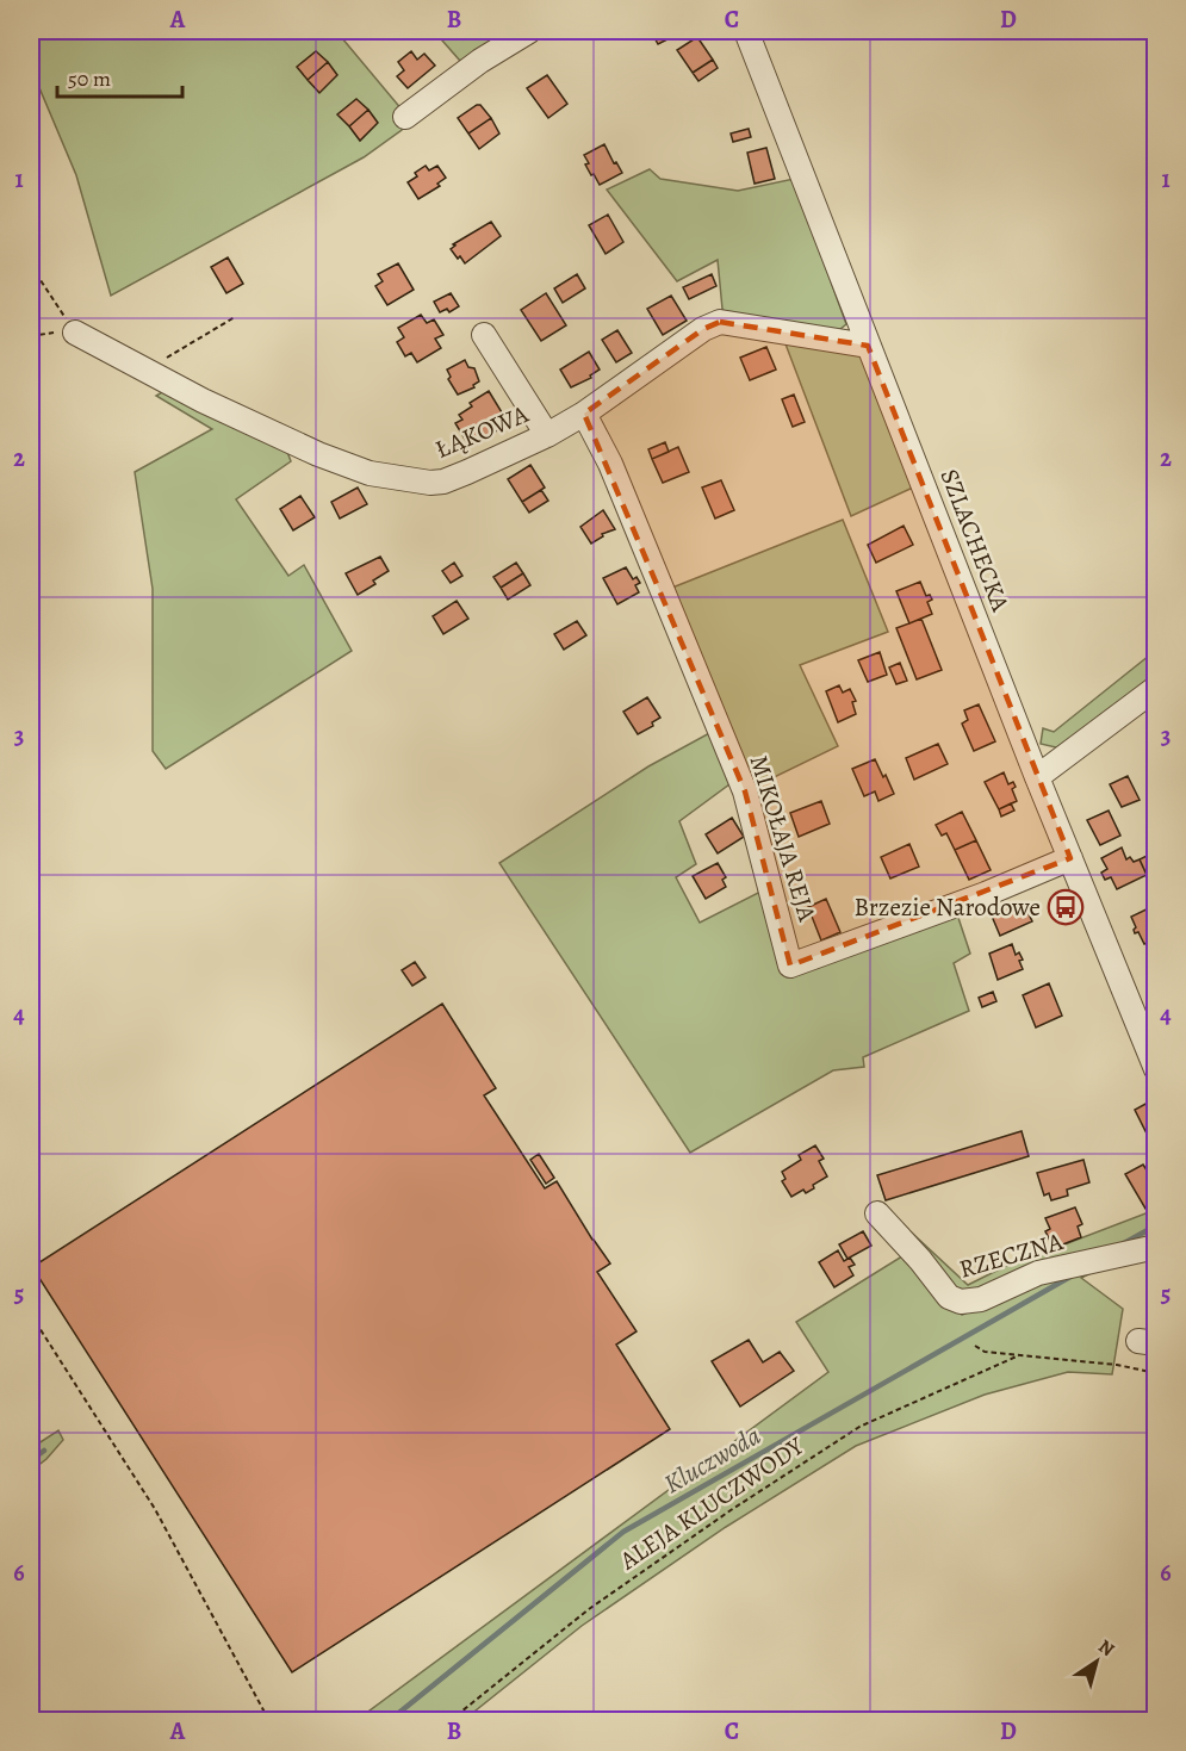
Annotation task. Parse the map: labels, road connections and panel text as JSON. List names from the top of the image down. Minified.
{"streets":{"street":["ŁĄKOWA","SZLACHECKA","MIKOŁAJA REJA","RZECZNA"],"path":["ALEJA KLUCZWODY"]},"crossings":[["ŁĄKOWA","SZLACHECKA"],["ŁĄKOWA","MIKOŁAJA REJA"],["SZLACHECKA","MIKOŁAJA REJA"]],"water":["Kluczwoda"],"places":{"bus stop":["Brzezie Narodowe"]},"scale_bar":"50 m","north":"top right","grid":{"columns":["A","B","C","D"],"rows":["1","2","3","4","5","6"]}}
